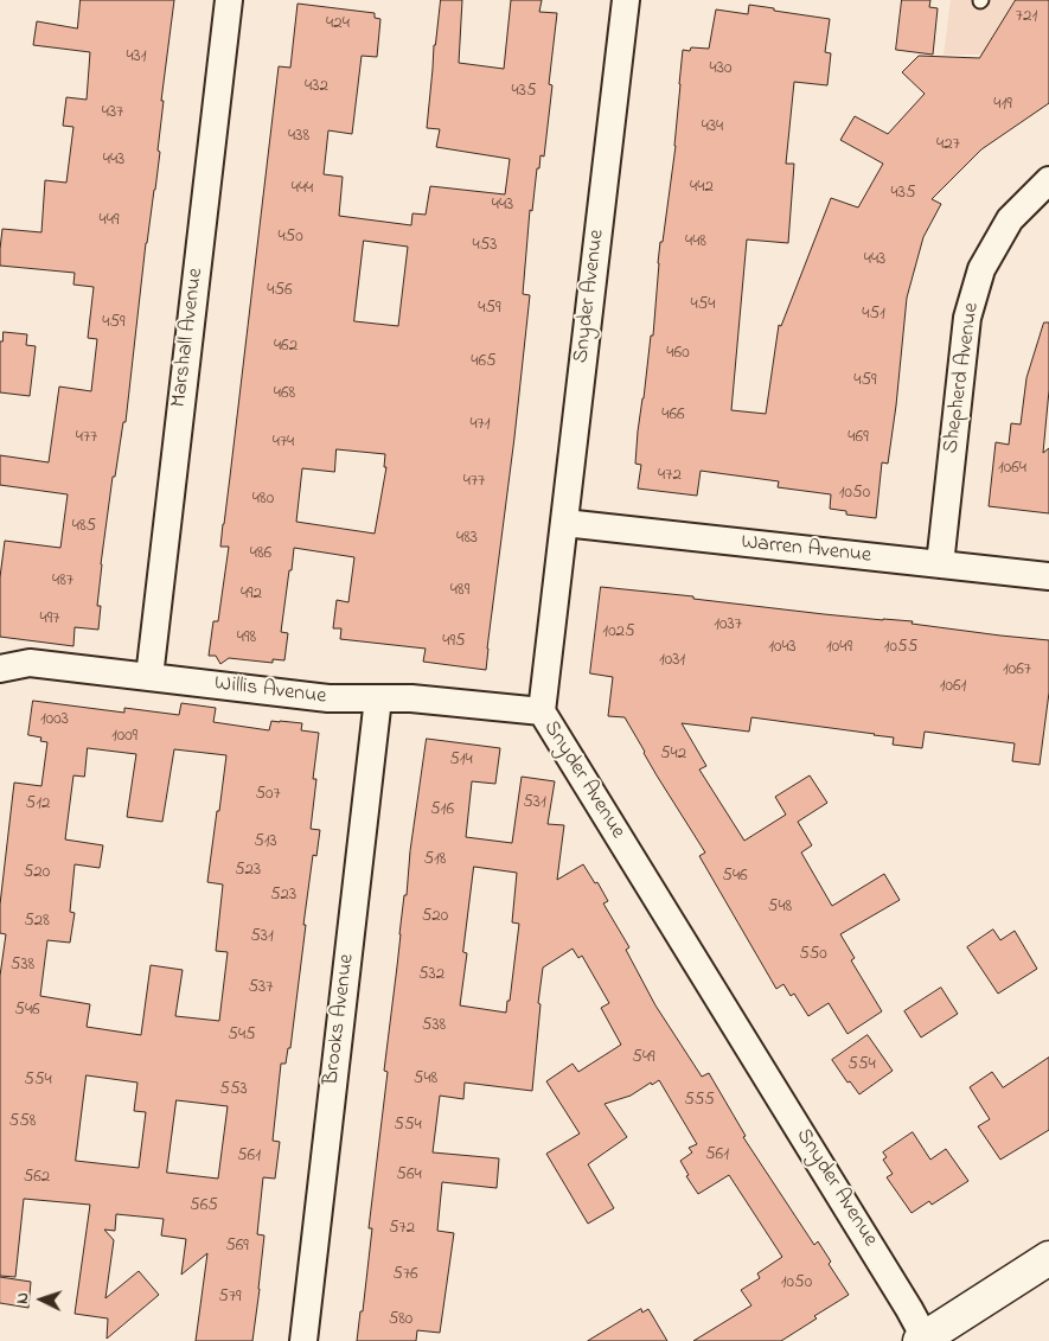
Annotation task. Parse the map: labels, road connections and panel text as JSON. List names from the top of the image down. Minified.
{"streets":{"street":["Snyder Avenue","Marshall Avenue","Shepherd Avenue","Warren Avenue","Willis Avenue","Brooks Avenue"]},"crossings":[["Snyder Avenue","Warren Avenue"],["Snyder Avenue","Willis Avenue"],["Marshall Avenue","Willis Avenue"],["Shepherd Avenue","Warren Avenue"],["Willis Avenue","Brooks Avenue"]],"house_numbers":["721","424","431","430","432","435","419","437","434","438","427","443","442","444","435","443","449","450","448","453","443","456","454","459","451","459","462","460","465","459","468","466","471","477","469","474","1064","472","477","1050","480","485","483","486","487","489","492","497","1037","1025","498","495","1043","1049","1055","1031","1067","1061","1003","1009","542","514","507","531","512","516","513","518","523","520","546","523","548","520","528","531","550","538","532","537","546","538","545","549","554","548","554","553","555","558","554","561","561","564","562","565","572","569","576","1050","579","580"],"north":"left"}
